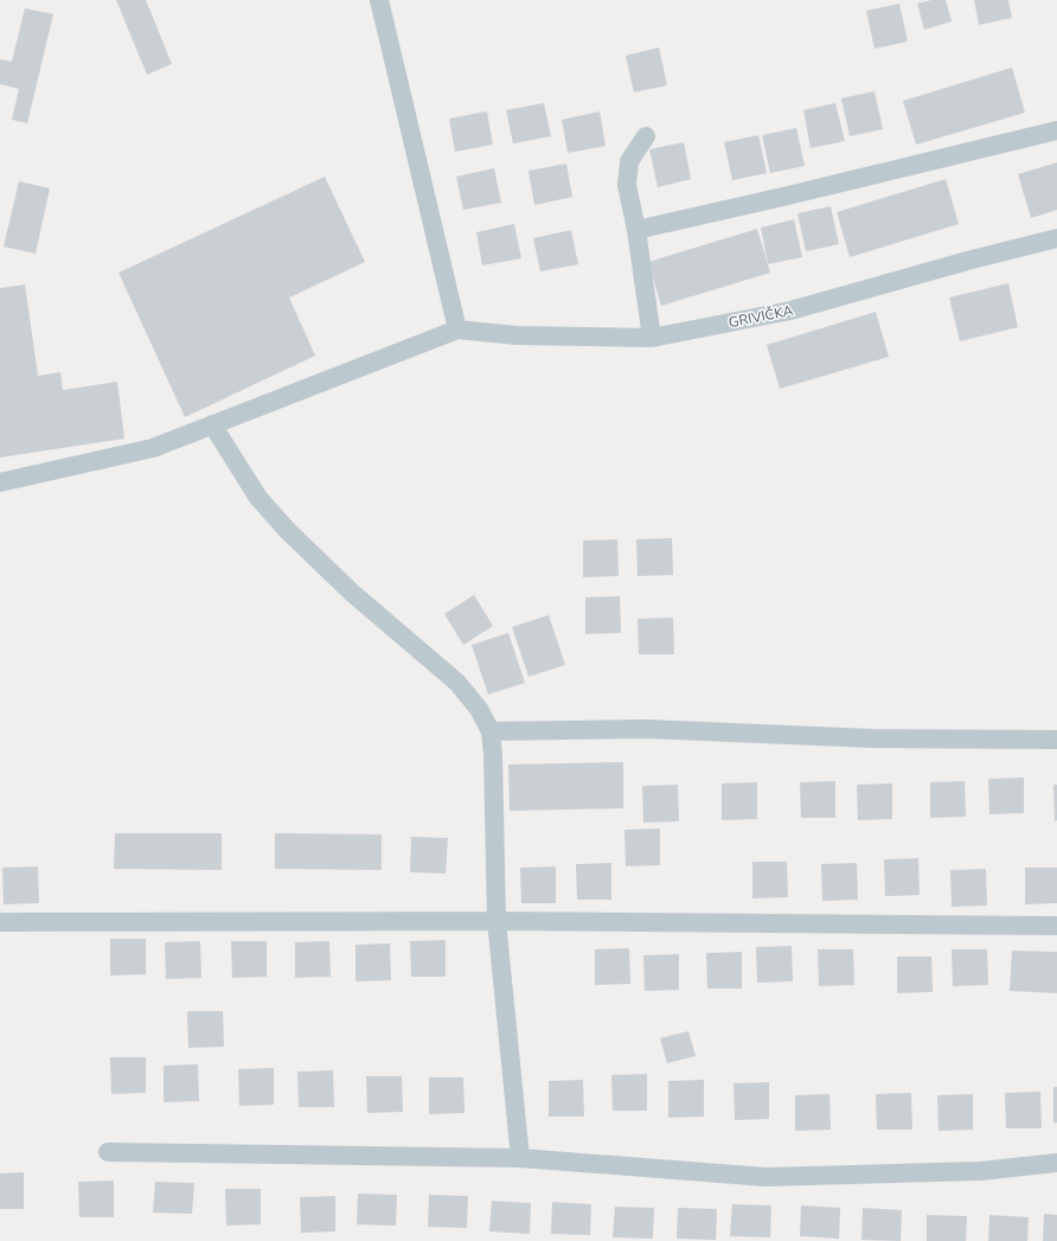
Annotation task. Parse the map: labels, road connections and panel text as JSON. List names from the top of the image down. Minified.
{"streets":{"street":["GRIVIČKA"]}}
